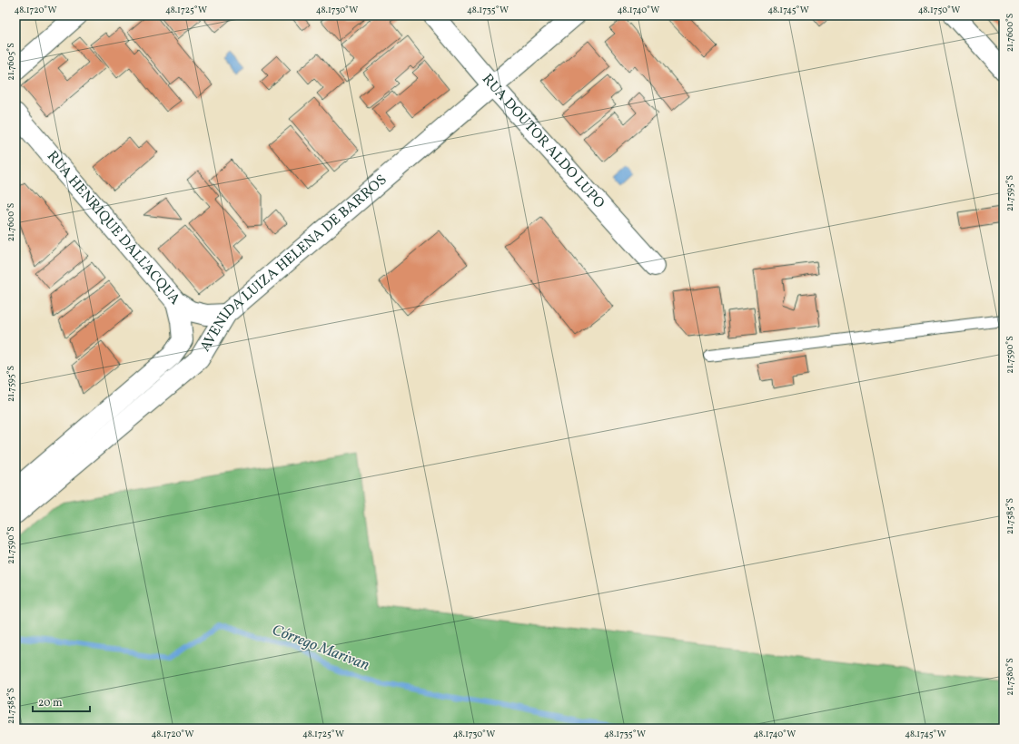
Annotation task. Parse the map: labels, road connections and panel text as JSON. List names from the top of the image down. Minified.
{"streets":{"street":["RUA DOUTOR ALDO LUPO","RUA HENRIQUE DALL'ACQUA","AVENIDA LUIZA HELENA DE BARROS"]},"crossings":[["RUA DOUTOR ALDO LUPO","AVENIDA LUIZA HELENA DE BARROS"],["RUA HENRIQUE DALL'ACQUA","AVENIDA LUIZA HELENA DE BARROS"]],"water":["Córrego Marivan"],"scale_bar":"20 m","coordinates":["48.1720°W","48.1725°W","48.1730°W","48.1735°W","48.1740°W","48.1745°W","48.1750°W","21.7600°S","21.7605°S","21.7595°S","21.7590°S","21.7585°S","21.7580°S"]}
